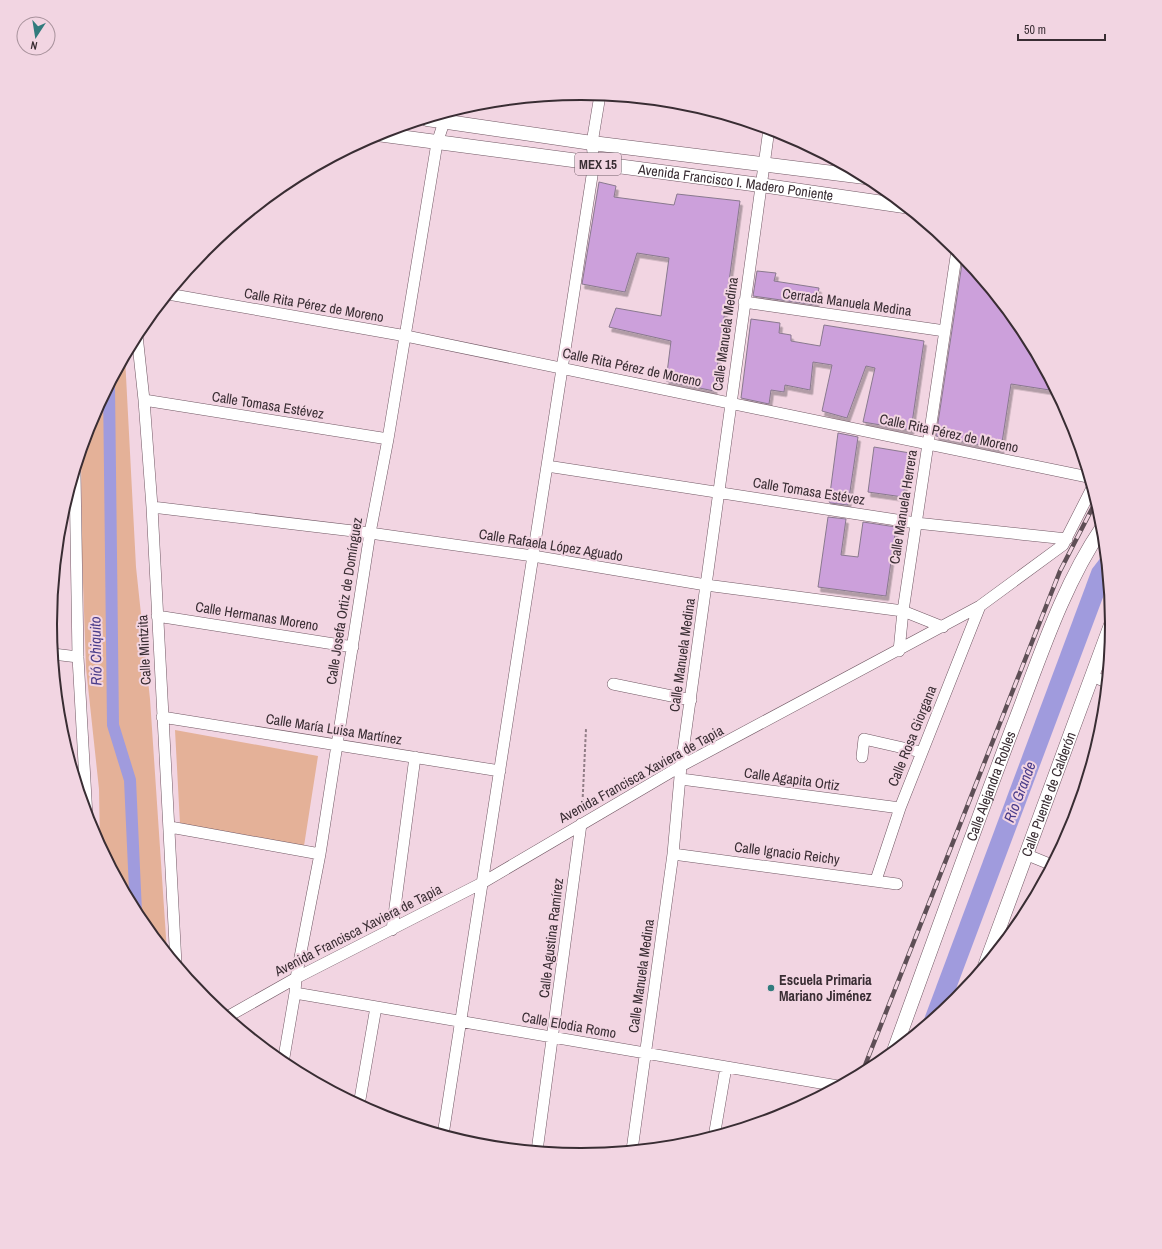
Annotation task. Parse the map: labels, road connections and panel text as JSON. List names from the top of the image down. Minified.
{"streets":{"main road":["MEX 15","Avenida Francisco I. Madero Poniente","Calle Alejandra Robles","Calle Puente de Calderón"],"street":["Cerrada Manuela Medina","Calle Rita Pérez de Moreno","Calle Manuela Medina","Calle Tomasa Estévez","Calle Manuela Herrera","Calle Rafaela López Aguado","Calle Josefa Ortiz de Domínguez","Calle Hermanas Moreno","Calle Mintzita","Calle María Luisa Martínez","Calle Rosa Giorgana","Avenida Francisca Xaviera de Tapia","Calle Agapita Ortiz","Calle Ignacio Reichy","Calle Agustina Ramírez","Calle Elodia Romo"]},"crossings":[["Avenida Francisco I. Madero Poniente","Calle Manuela Medina"],["Avenida Francisco I. Madero Poniente","Calle Josefa Ortiz de Domínguez"],["Cerrada Manuela Medina","Calle Manuela Medina"],["Cerrada Manuela Medina","Calle Manuela Herrera"],["Calle Rita Pérez de Moreno","Calle Manuela Medina"],["Calle Rita Pérez de Moreno","Calle Manuela Herrera"],["Calle Rita Pérez de Moreno","Calle Josefa Ortiz de Domínguez"],["Calle Manuela Medina","Calle Tomasa Estévez"],["Calle Manuela Medina","Calle Rafaela López Aguado"],["Calle Manuela Medina","Avenida Francisca Xaviera de Tapia"],["Calle Manuela Medina","Calle Agapita Ortiz"],["Calle Manuela Medina","Calle Ignacio Reichy"],["Calle Manuela Medina","Calle Elodia Romo"],["Calle Tomasa Estévez","Calle Manuela Herrera"],["Calle Tomasa Estévez","Calle Josefa Ortiz de Domínguez"],["Calle Tomasa Estévez","Calle Mintzita"],["Calle Tomasa Estévez","Avenida Francisca Xaviera de Tapia"],["Calle Manuela Herrera","Calle Rafaela López Aguado"],["Calle Manuela Herrera","Avenida Francisca Xaviera de Tapia"],["Calle Rafaela López Aguado","Calle Josefa Ortiz de Domínguez"],["Calle Rafaela López Aguado","Calle Mintzita"],["Calle Rafaela López Aguado","Avenida Francisca Xaviera de Tapia"],["Calle Josefa Ortiz de Domínguez","Calle Hermanas Moreno"],["Calle Josefa Ortiz de Domínguez","Calle María Luisa Martínez"],["Calle Josefa Ortiz de Domínguez","Avenida Francisca Xaviera de Tapia"],["Calle Josefa Ortiz de Domínguez","Calle Elodia Romo"],["Calle Hermanas Moreno","Calle Mintzita"],["Calle Mintzita","Calle María Luisa Martínez"],["Calle Rosa Giorgana","Avenida Francisca Xaviera de Tapia"],["Calle Rosa Giorgana","Calle Agapita Ortiz"],["Calle Rosa Giorgana","Calle Ignacio Reichy"],["Avenida Francisca Xaviera de Tapia","Calle Agustina Ramírez"],["Calle Agustina Ramírez","Calle Elodia Romo"]],"water":["Rió Chiquito","Río Grande"],"places":["Escuela Primaria Mariano Jiménez"],"scale_bar":"50 m","north":"bottom"}
